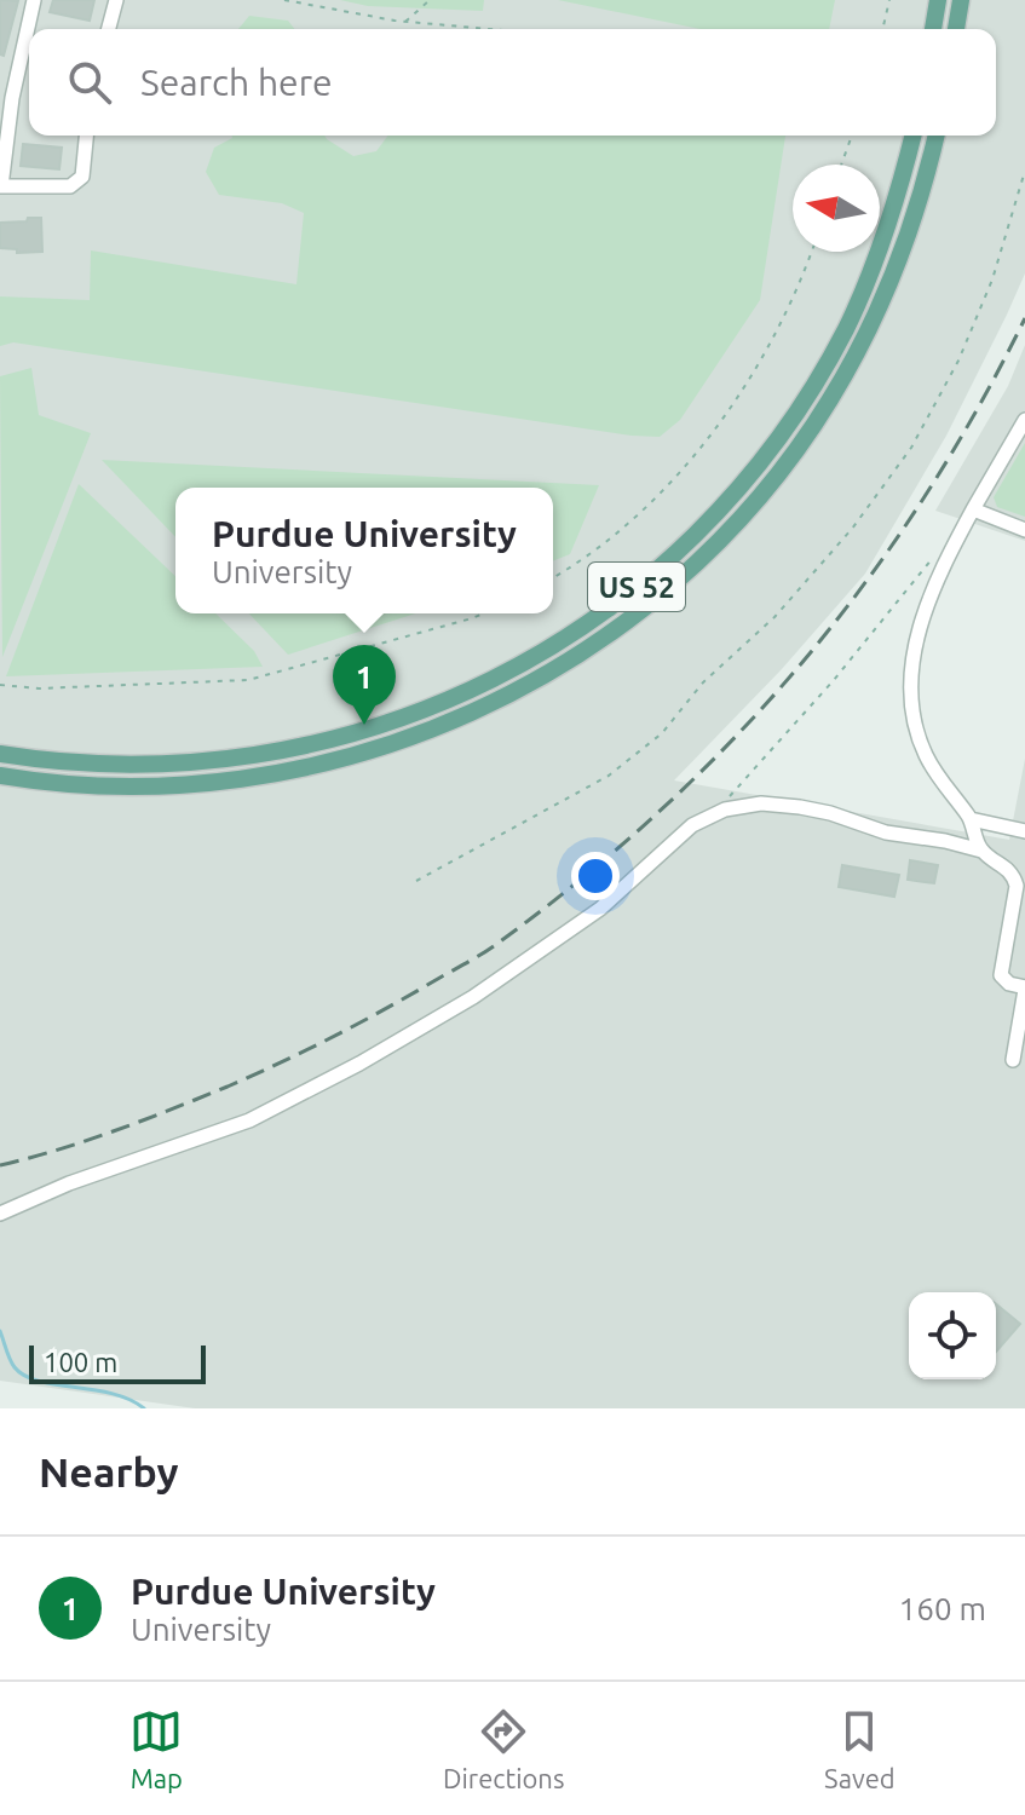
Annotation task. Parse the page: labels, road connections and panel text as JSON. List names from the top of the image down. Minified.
{"streets":{"main road":["US 52"]},"scale_bar":"100 m","north":"left","page":{"search":"Search here","popup":["Purdue University","University"],"pins":"1","scale":"100 m","heading":"Nearby","list":[{"mark":"1","name":"Purdue University","note":"University","value":"160 m"}],"nav":["Map","Directions","Saved"]}}
